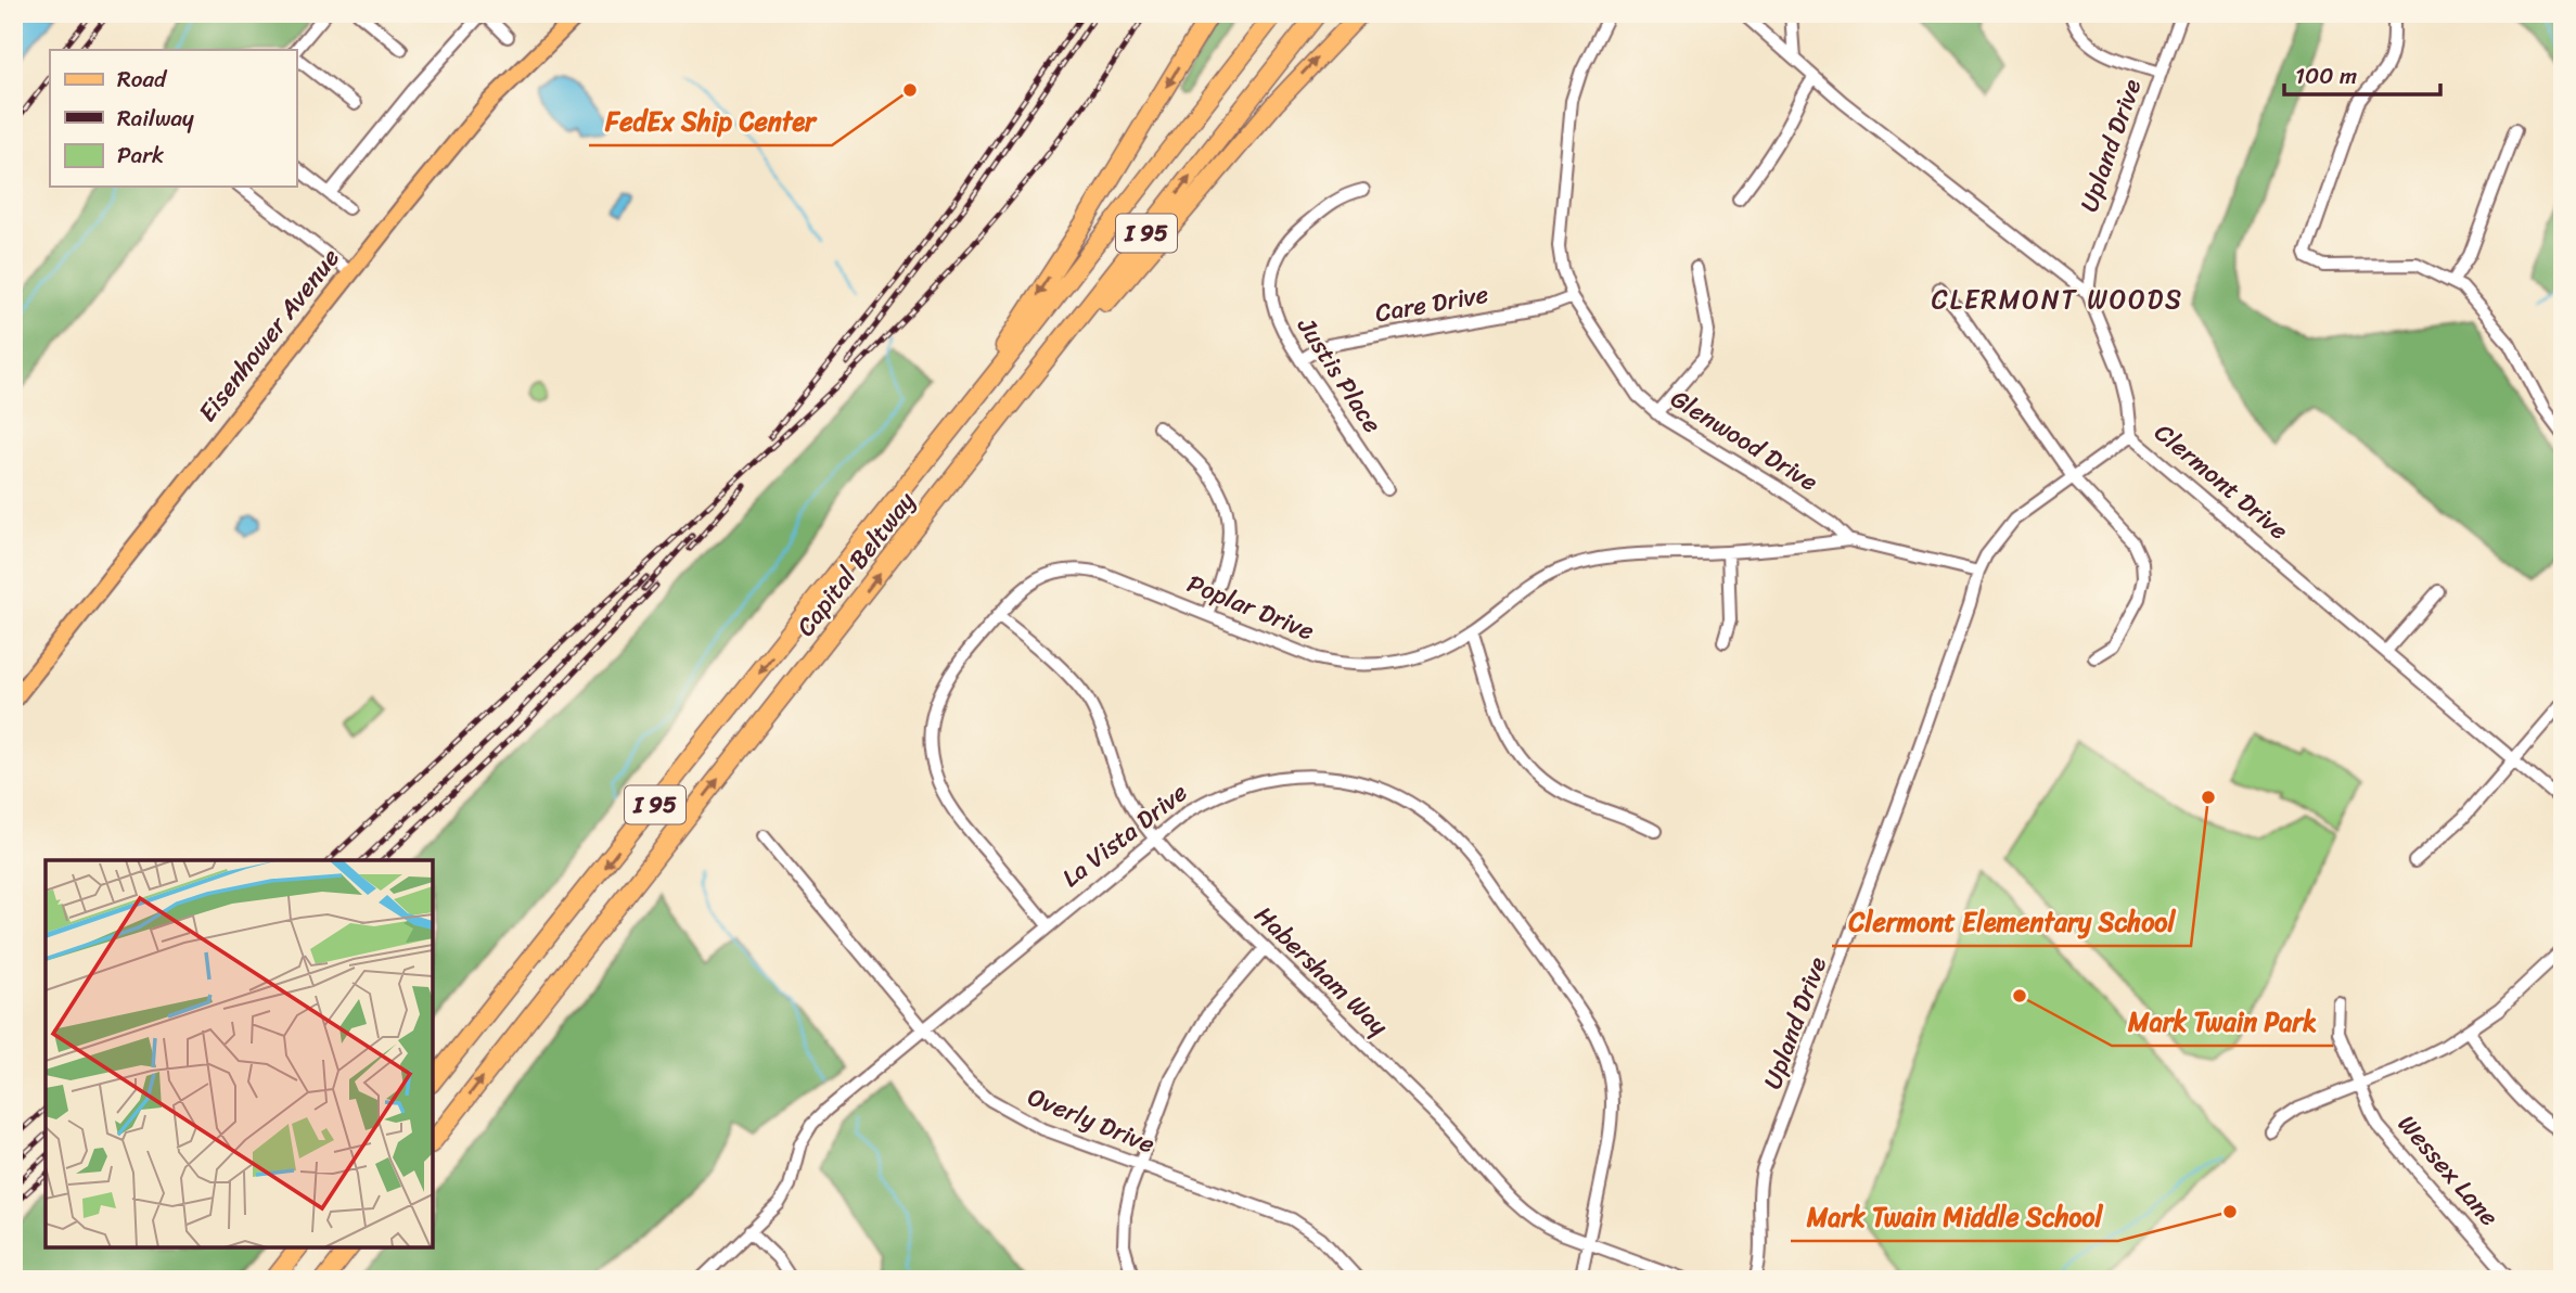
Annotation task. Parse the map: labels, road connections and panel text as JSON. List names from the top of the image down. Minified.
{"streets":{"highway":["I 95","Capital Beltway"],"main road":["Eisenhower Avenue"],"street":["Upland Drive","Care Drive","Justis Place","Glenwood Drive","Clermont Drive","Poplar Drive","La Vista Drive","Habersham Way","Overly Drive","Wessex Lane"]},"crossings":[["Upland Drive","Glenwood Drive"],["Upland Drive","Clermont Drive"],["Care Drive","Justis Place"],["Care Drive","Glenwood Drive"],["Glenwood Drive","Poplar Drive"],["Poplar Drive","La Vista Drive"],["Poplar Drive","Habersham Way"],["La Vista Drive","Habersham Way"],["La Vista Drive","Overly Drive"]],"districts":["CLERMONT WOODS"],"places":["FedEx Ship Center","Clermont Elementary School","Mark Twain Park","Mark Twain Middle School"],"legend":["Road","Railway","Park"],"scale_bar":"100 m"}
